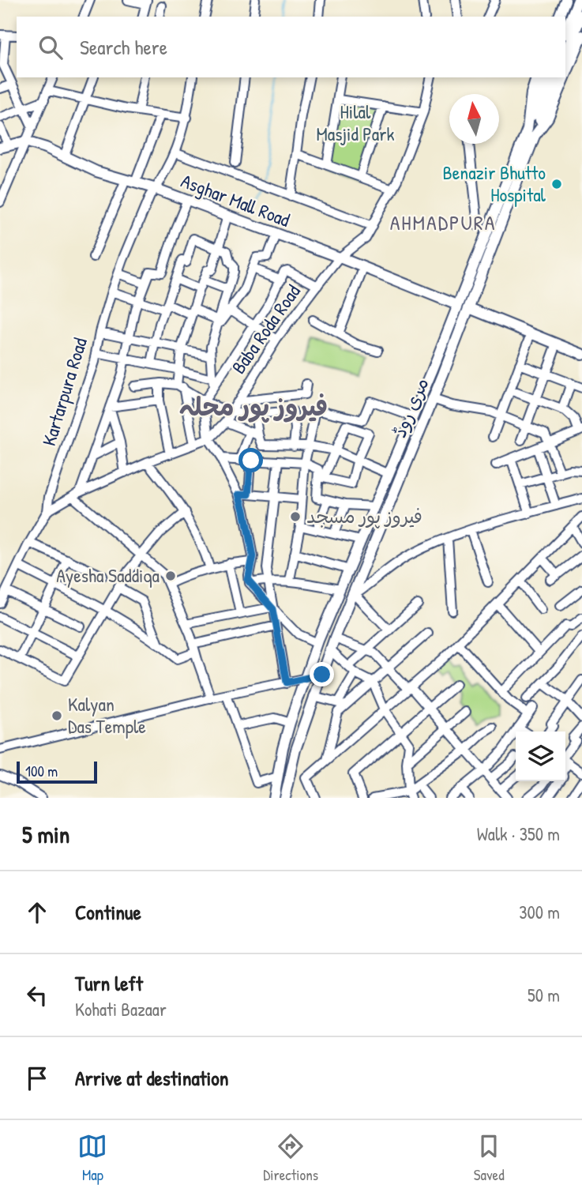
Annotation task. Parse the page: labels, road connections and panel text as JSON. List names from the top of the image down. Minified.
{"streets":{"main road":["Asghar Mall Road","مری روڈ"],"street":["Baba Roda Road","Kartarpura Road"]},"crossings":[["Asghar Mall Road","Baba Roda Road"],["Asghar Mall Road","Kartarpura Road"],["Asghar Mall Road","مری روڈ"],["Baba Roda Road","Kartarpura Road"]],"districts":["AHMADPURA","فیروز پور محلہ"],"parks":["Hilal Masjid Park"],"places":["Benazir Bhutto Hospital","فیروز پور مسجد","Ayesha Saddiqa","Kalyan Das Temple"],"scale_bar":"100 m","north":"top","page":{"search":"Search here","scale":"100 m","heading":["5 min","Walk · 350 m"],"list":[["Continue","300 m"],["Turn left","Kohati Bazaar","50 m"],"Arrive at destination"],"nav":["Map","Directions","Saved"]}}
